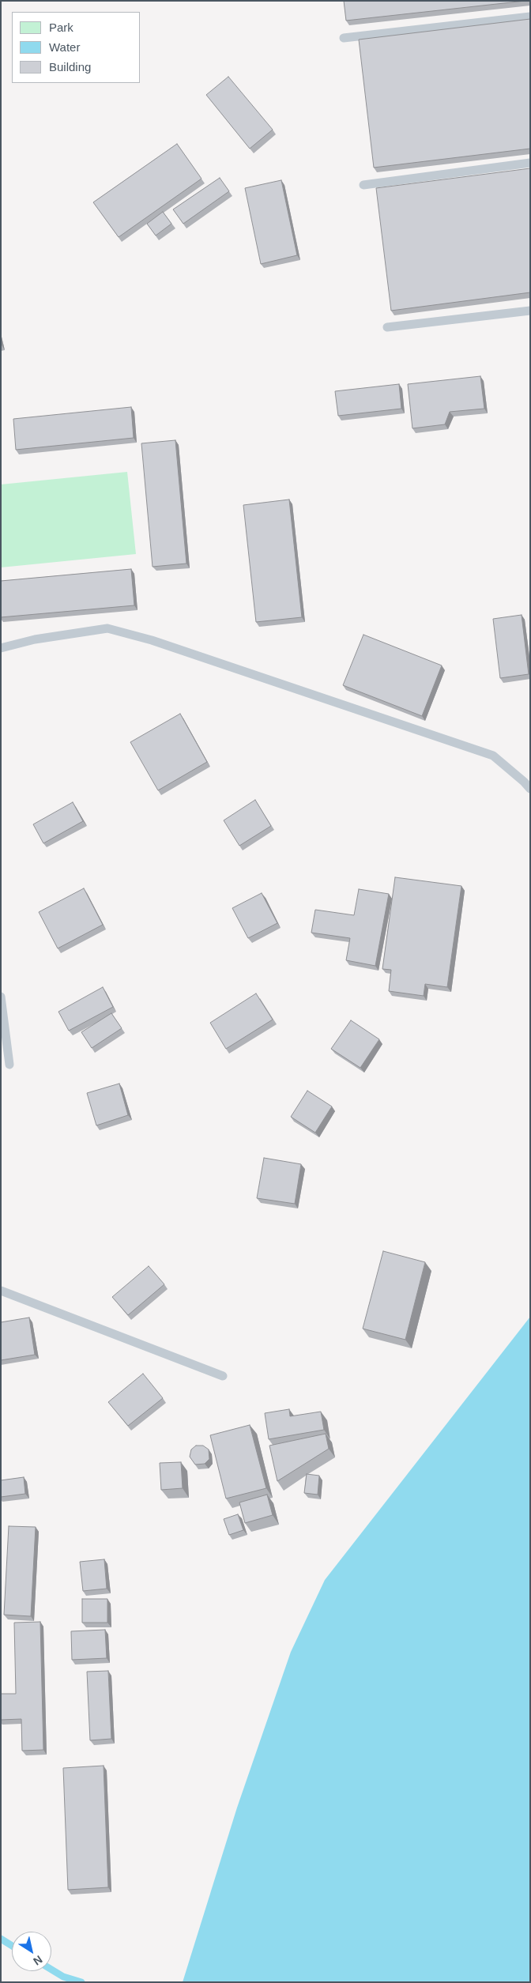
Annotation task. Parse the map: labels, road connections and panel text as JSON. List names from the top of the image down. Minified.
{"legend":["Park","Water","Building"],"north":"bottom right"}
